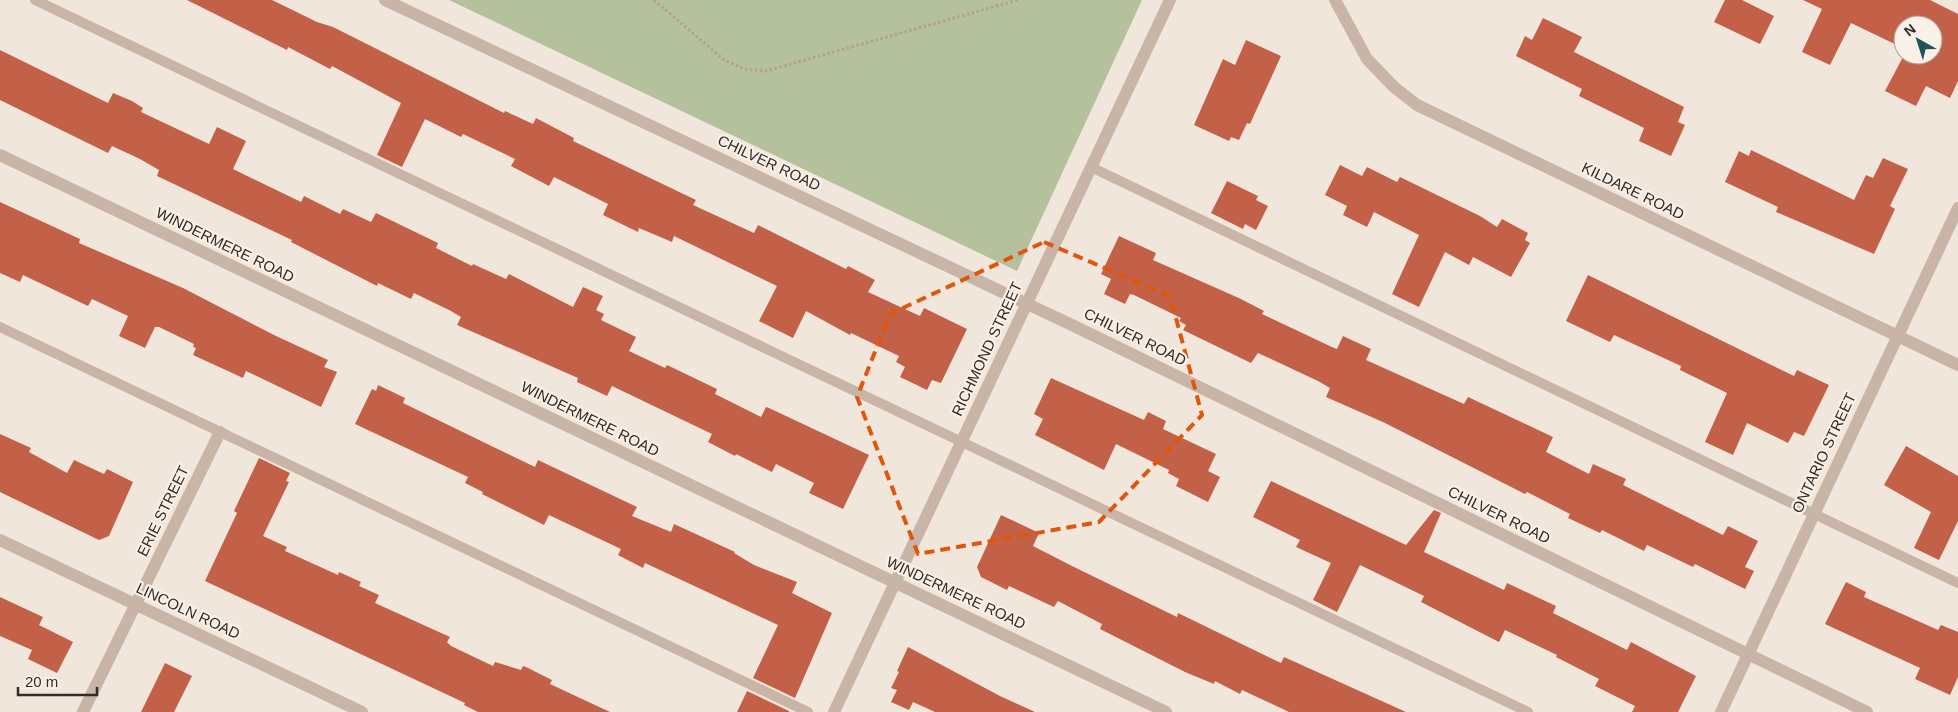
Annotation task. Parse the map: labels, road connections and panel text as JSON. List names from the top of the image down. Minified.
{"streets":{"street":["CHILVER ROAD","KILDARE ROAD","WINDERMERE ROAD","RICHMOND STREET","ONTARIO STREET","ERIE STREET","LINCOLN ROAD"]},"crossings":[["CHILVER ROAD","RICHMOND STREET"],["CHILVER ROAD","ONTARIO STREET"],["KILDARE ROAD","ONTARIO STREET"],["WINDERMERE ROAD","RICHMOND STREET"],["ERIE STREET","LINCOLN ROAD"]],"scale_bar":"20 m","north":"top left"}
